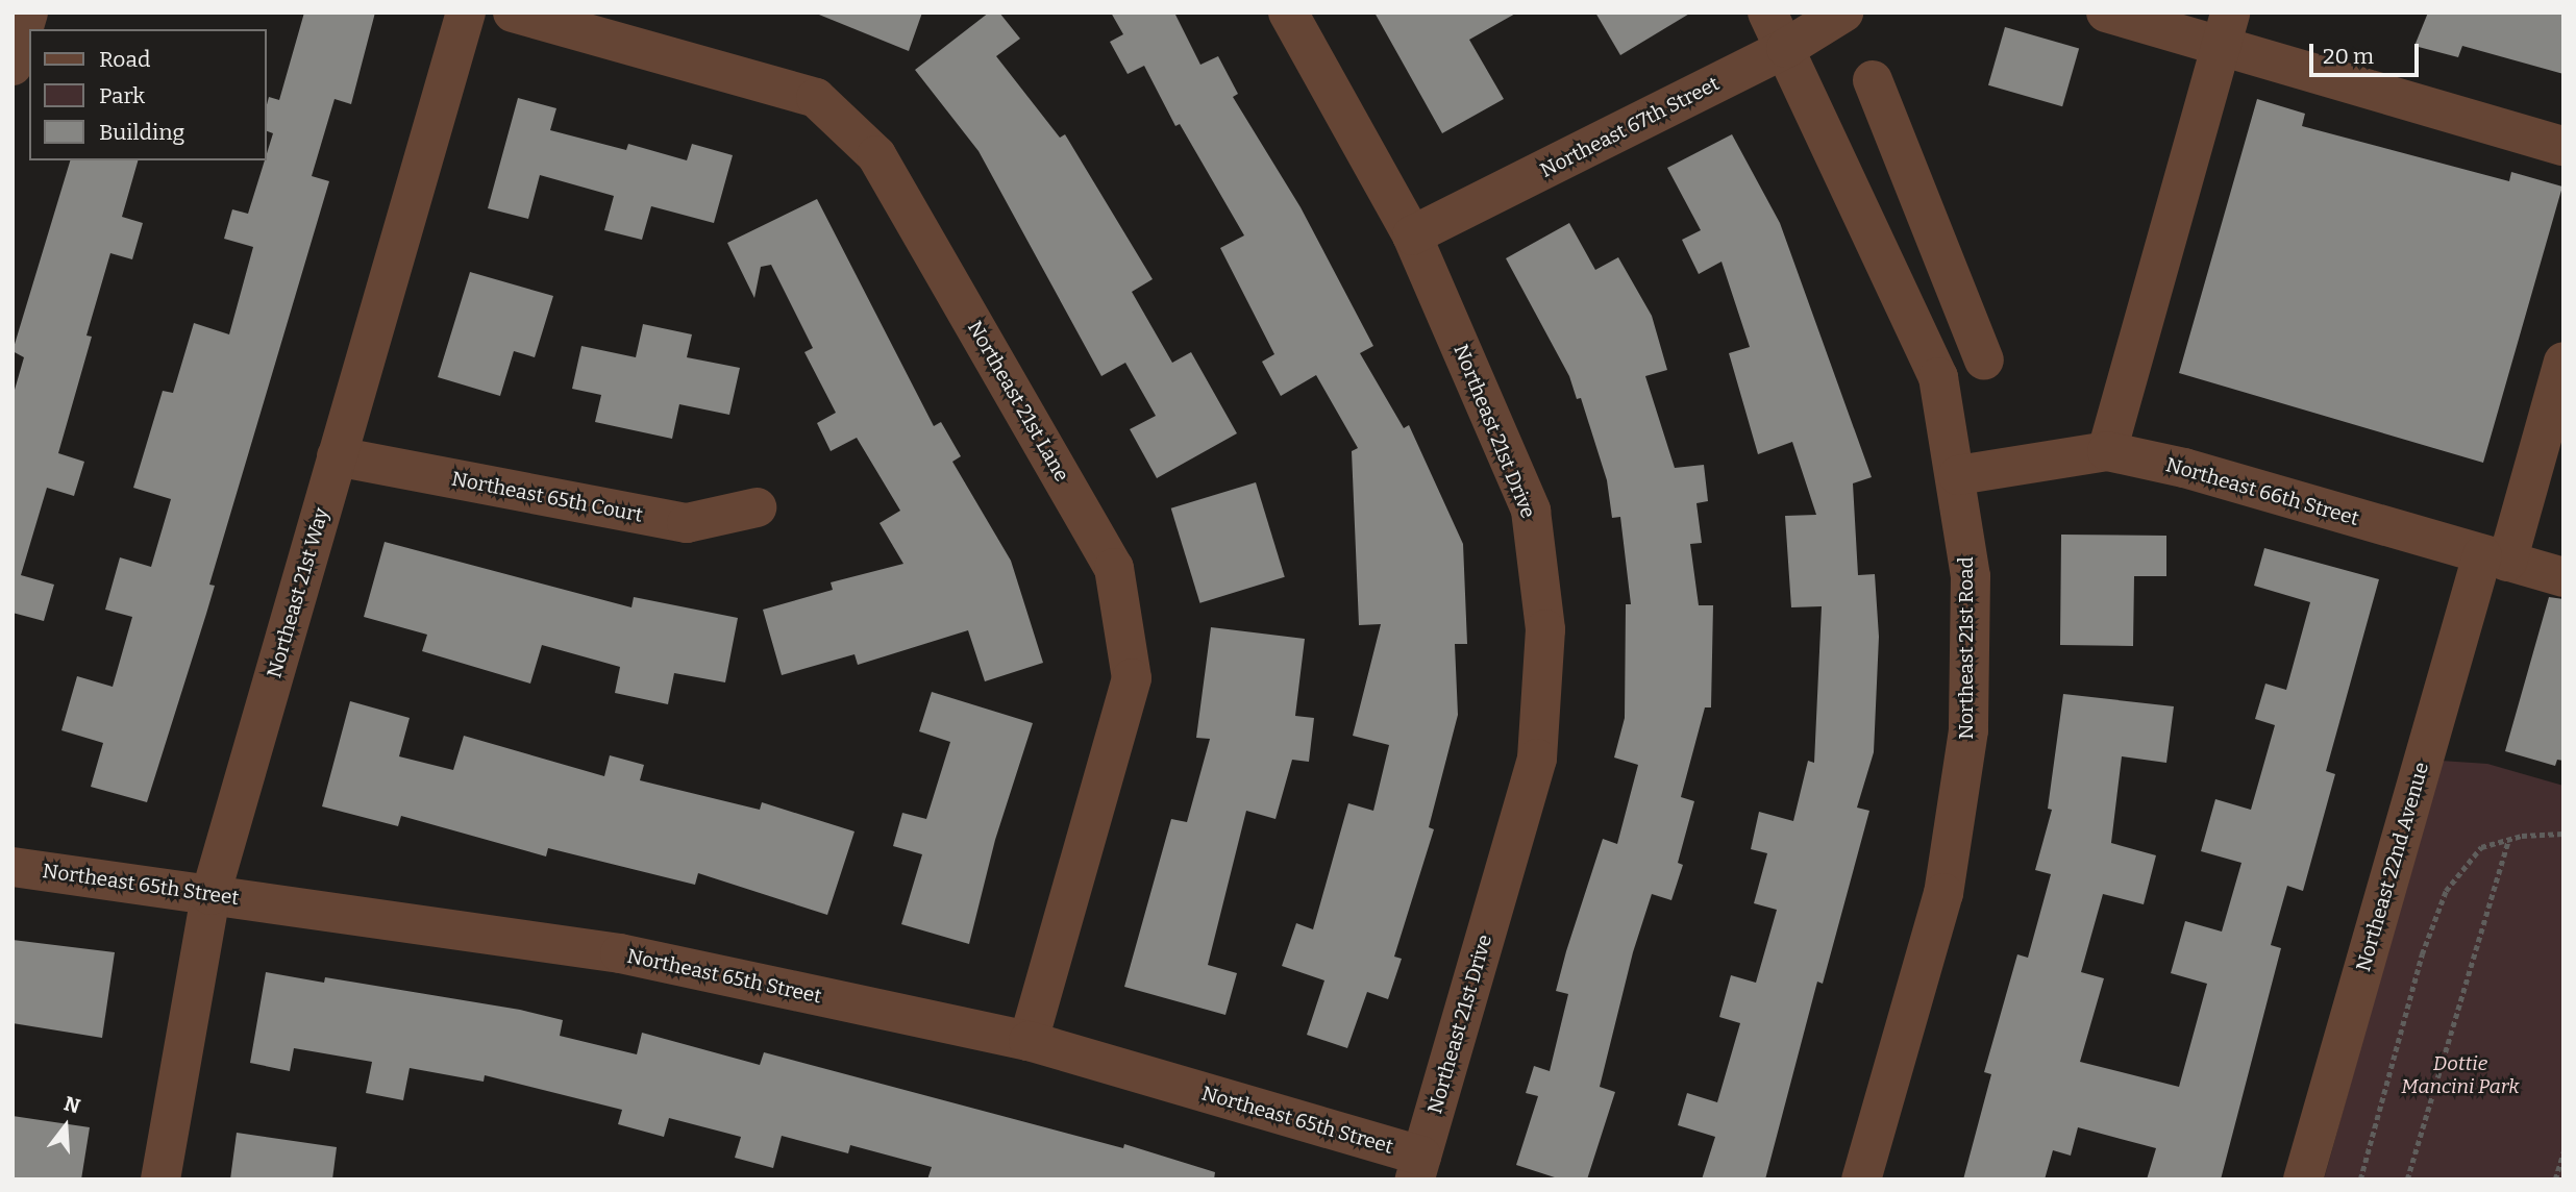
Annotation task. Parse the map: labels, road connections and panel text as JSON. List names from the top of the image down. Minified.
{"streets":{"street":["Northeast 67th Street","Northeast 21st Lane","Northeast 21st Drive","Northeast 66th Street","Northeast 65th Court","Northeast 21st Way","Northeast 21st Road","Northeast 22nd Avenue","Northeast 65th Street"]},"crossings":[["Northeast 67th Street","Northeast 21st Drive"],["Northeast 67th Street","Northeast 21st Road"],["Northeast 21st Lane","Northeast 65th Street"],["Northeast 21st Drive","Northeast 65th Street"],["Northeast 66th Street","Northeast 21st Road"],["Northeast 66th Street","Northeast 22nd Avenue"],["Northeast 65th Court","Northeast 21st Way"],["Northeast 21st Way","Northeast 65th Street"]],"parks":["Dottie Mancini Park"],"legend":["Road","Park","Building"],"scale_bar":"20 m","north":"top"}
